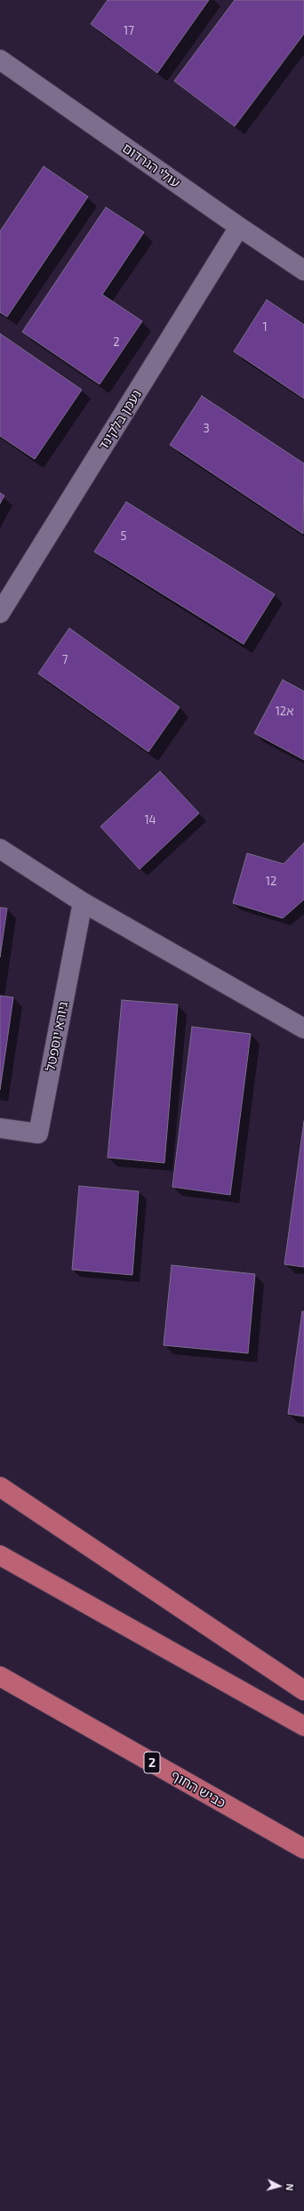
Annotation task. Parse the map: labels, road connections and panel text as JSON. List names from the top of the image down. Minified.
{"streets":{"highway":["2","כביש החוף"],"street":["עולי הגרדום","נעמן בלקינד","גיורא יוספטל"]},"crossings":[["עולי הגרדום","נעמן בלקינד"]],"house_numbers":["17","1","2","3","5","7","12א","14","12"],"north":"right"}
